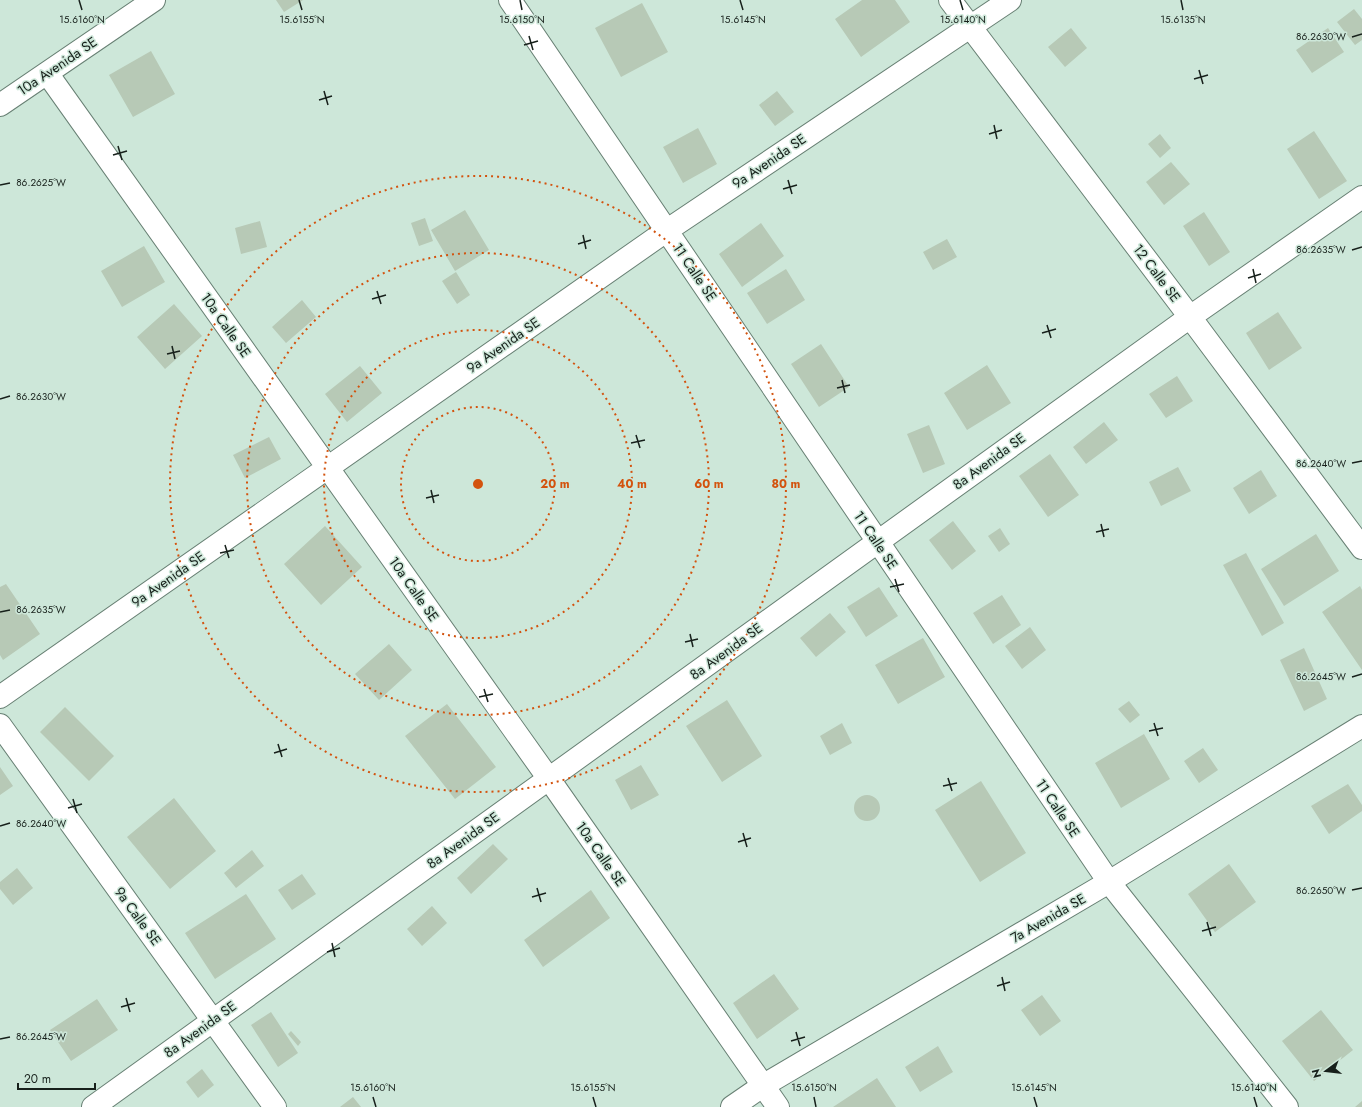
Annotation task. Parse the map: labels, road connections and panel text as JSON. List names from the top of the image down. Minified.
{"streets":{"street":["10a Avenida SE","9a Avenida SE","11 Calle SE","12 Calle SE","10a Calle SE","8a Avenida SE","9a Calle SE","7a Avenida SE"]},"crossings":[["10a Avenida SE","10a Calle SE"],["9a Avenida SE","11 Calle SE"],["9a Avenida SE","12 Calle SE"],["9a Avenida SE","10a Calle SE"],["11 Calle SE","8a Avenida SE"],["11 Calle SE","7a Avenida SE"],["12 Calle SE","8a Avenida SE"],["10a Calle SE","8a Avenida SE"],["10a Calle SE","7a Avenida SE"],["8a Avenida SE","9a Calle SE"]],"scale_bar":"20 m","north":"left","coordinates":["15.6155°N","15.6135°N","15.6160°N","15.6150°N","15.6145°N","15.6140°N","86.2630°W","86.2625°W","86.2635°W","86.2640°W","86.2645°W","86.2650°W"],"rings":["20 m","40 m","60 m","80 m"]}
